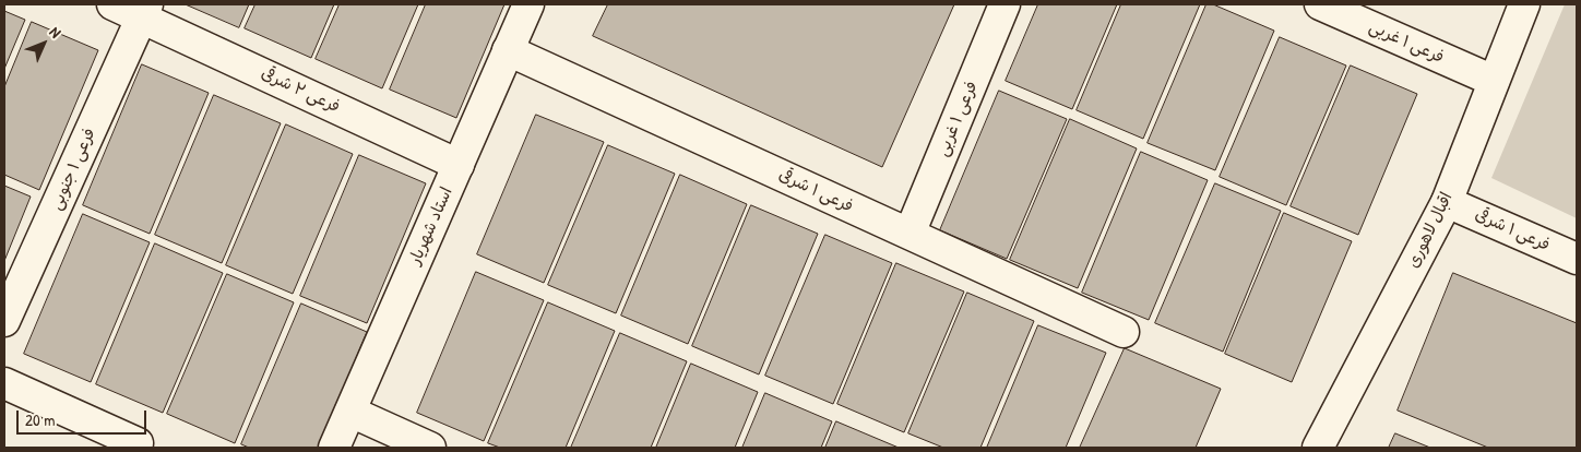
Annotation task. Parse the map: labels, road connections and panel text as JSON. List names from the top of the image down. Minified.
{"streets":{"street":["فرعی ۱ غربی","فرعی ۲ شرقی","فرعی ۱ جنوبی","فرعی ۱ شرقی","استاد شهریار","اقبال لاهوری"]},"crossings":[["فرعی ۱ غربی","فرعی ۱ شرقی"],["فرعی ۱ غربی","اقبال لاهوری"],["فرعی ۲ شرقی","فرعی ۱ جنوبی"],["فرعی ۲ شرقی","استاد شهریار"],["فرعی ۱ شرقی","استاد شهریار"],["فرعی ۱ شرقی","اقبال لاهوری"]],"scale_bar":"20 m","north":"top right"}
